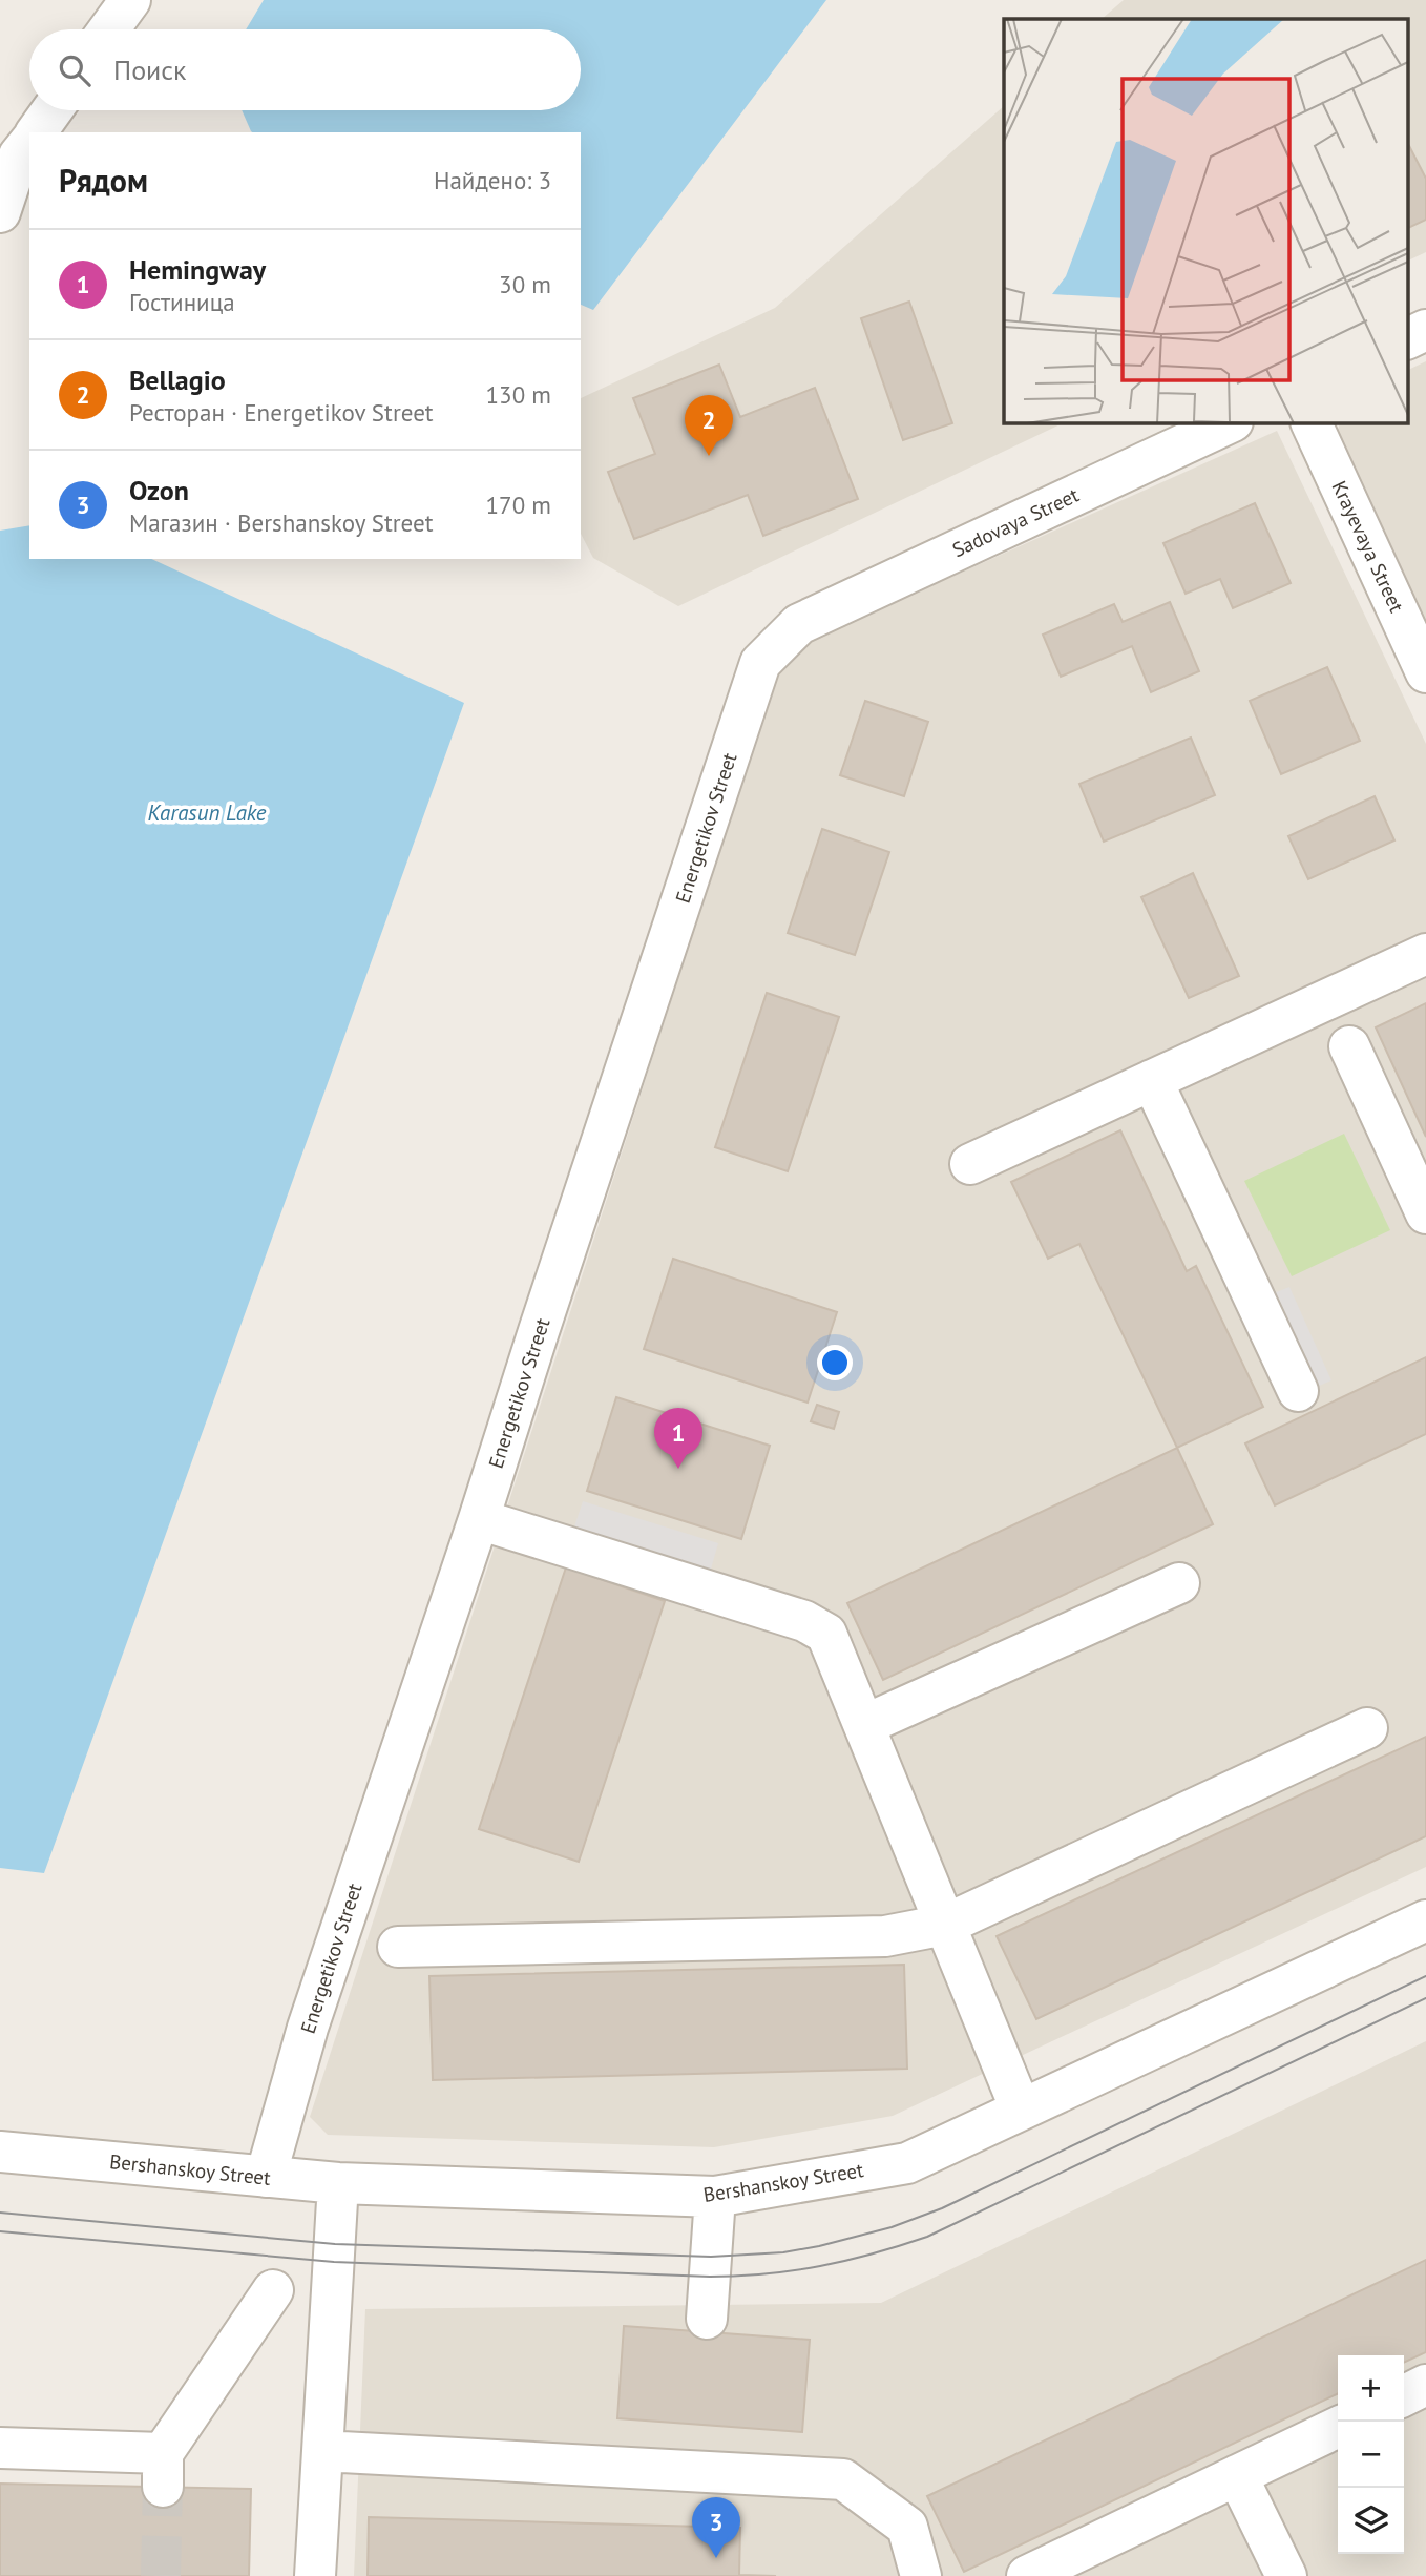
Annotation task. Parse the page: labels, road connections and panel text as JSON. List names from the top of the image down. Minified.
{"streets":{"street":["Sadovaya Street","Krayevaya Street","Energetikov Street","Bershanskoy Street"]},"crossings":[["Sadovaya Street","Energetikov Street"],["Energetikov Street","Bershanskoy Street"]],"water":["Karasun Lake"],"page":{"search":"Поиск","heading":["Рядом","Найдено: 3"],"list":[{"mark":"1","name":"Hemingway","note":"Гостиница","value":"30 m"},{"mark":"2","name":"Bellagio","note":"Ресторан · Energetikov Street","value":"130 m"},{"mark":"3","name":"Ozon","note":"Магазин · Bershanskoy Street","value":"170 m"}],"pins":["2","1","3"],"map_buttons":["+","−"]}}
